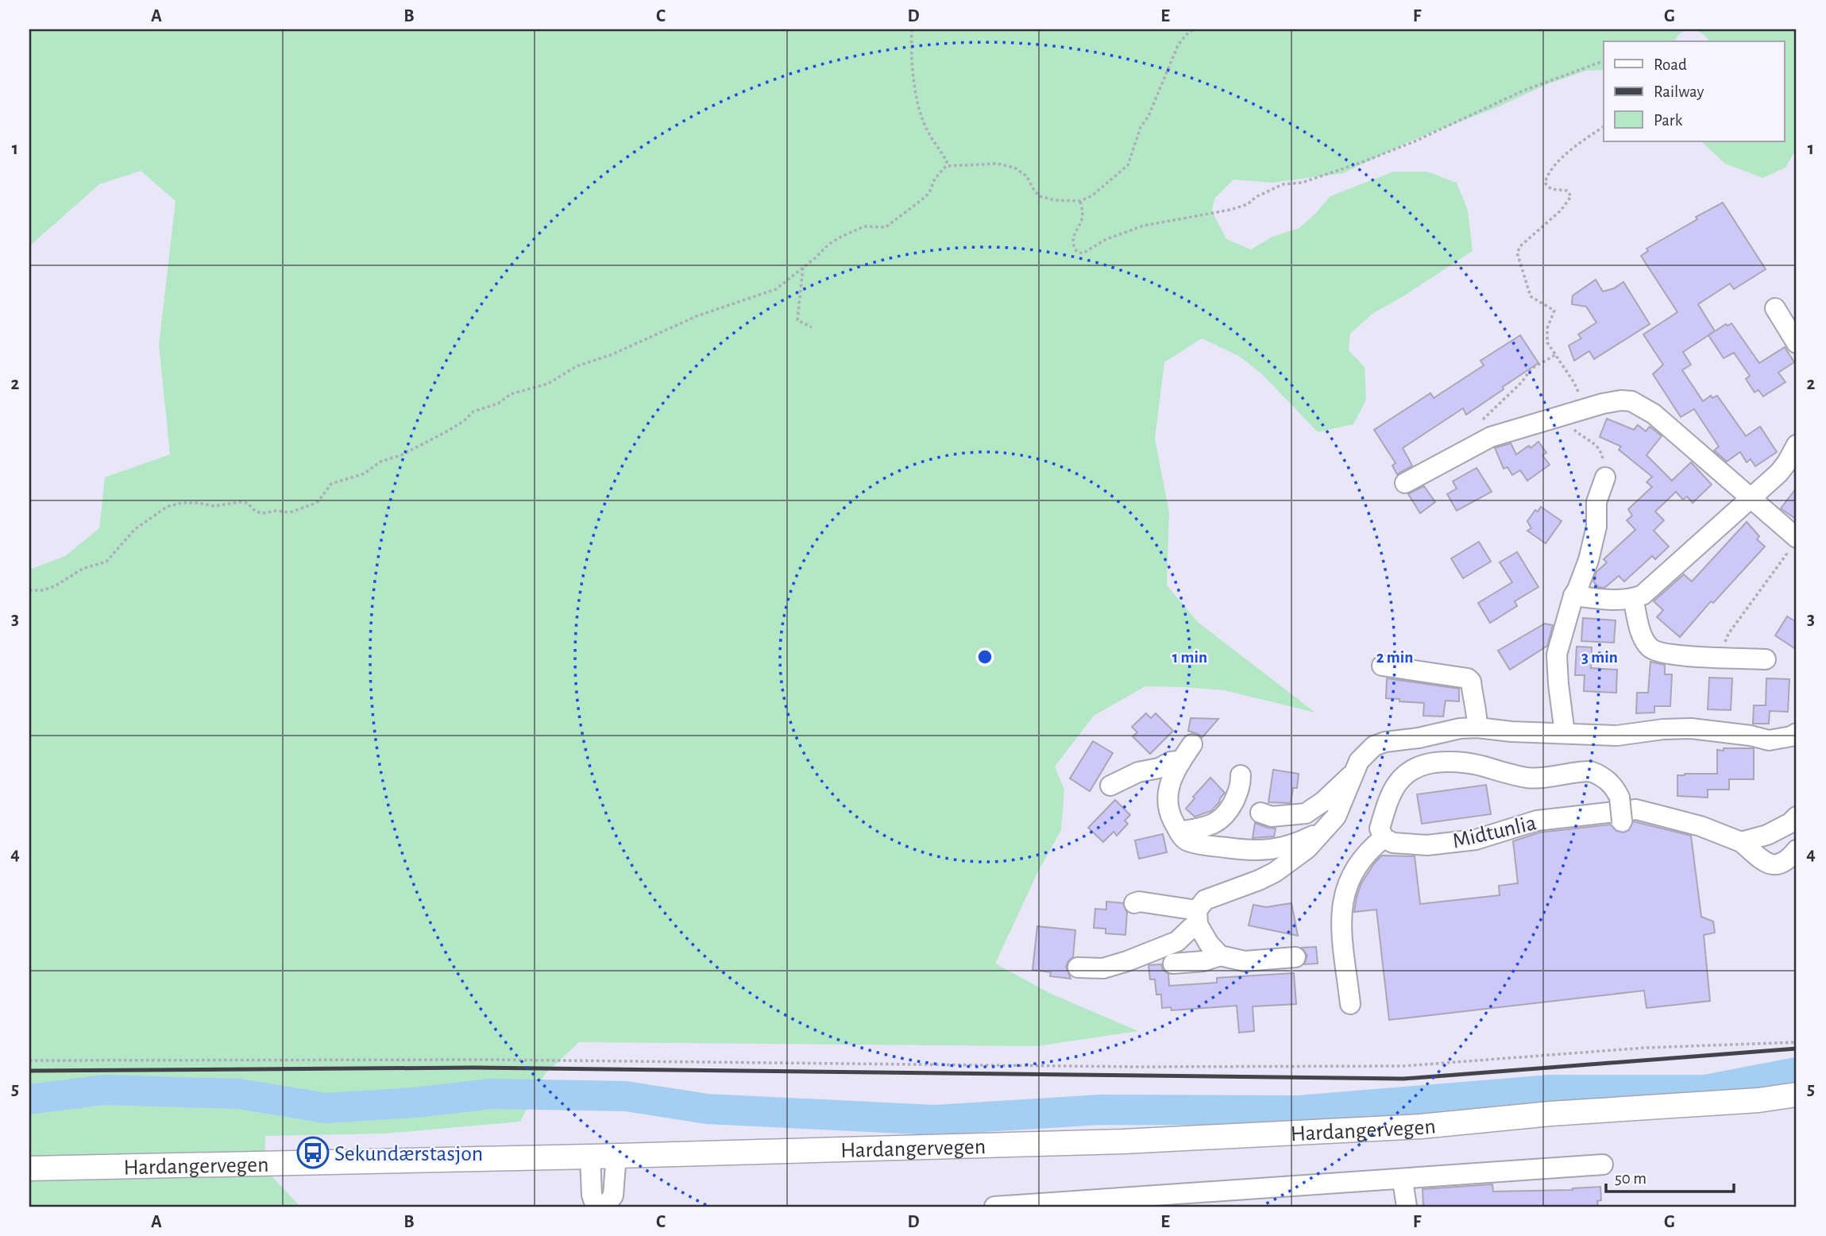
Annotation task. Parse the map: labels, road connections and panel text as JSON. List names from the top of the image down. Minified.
{"streets":{"main road":["Hardangervegen"],"street":["Midtunlia"]},"places":{"bus stop":["Sekundærstasjon"]},"legend":["Road","Railway","Park"],"scale_bar":"50 m","grid":{"columns":["A","B","C","D","E","F","G"],"rows":["1","2","3","4","5"]},"rings":["1 min","2 min","3 min"]}
